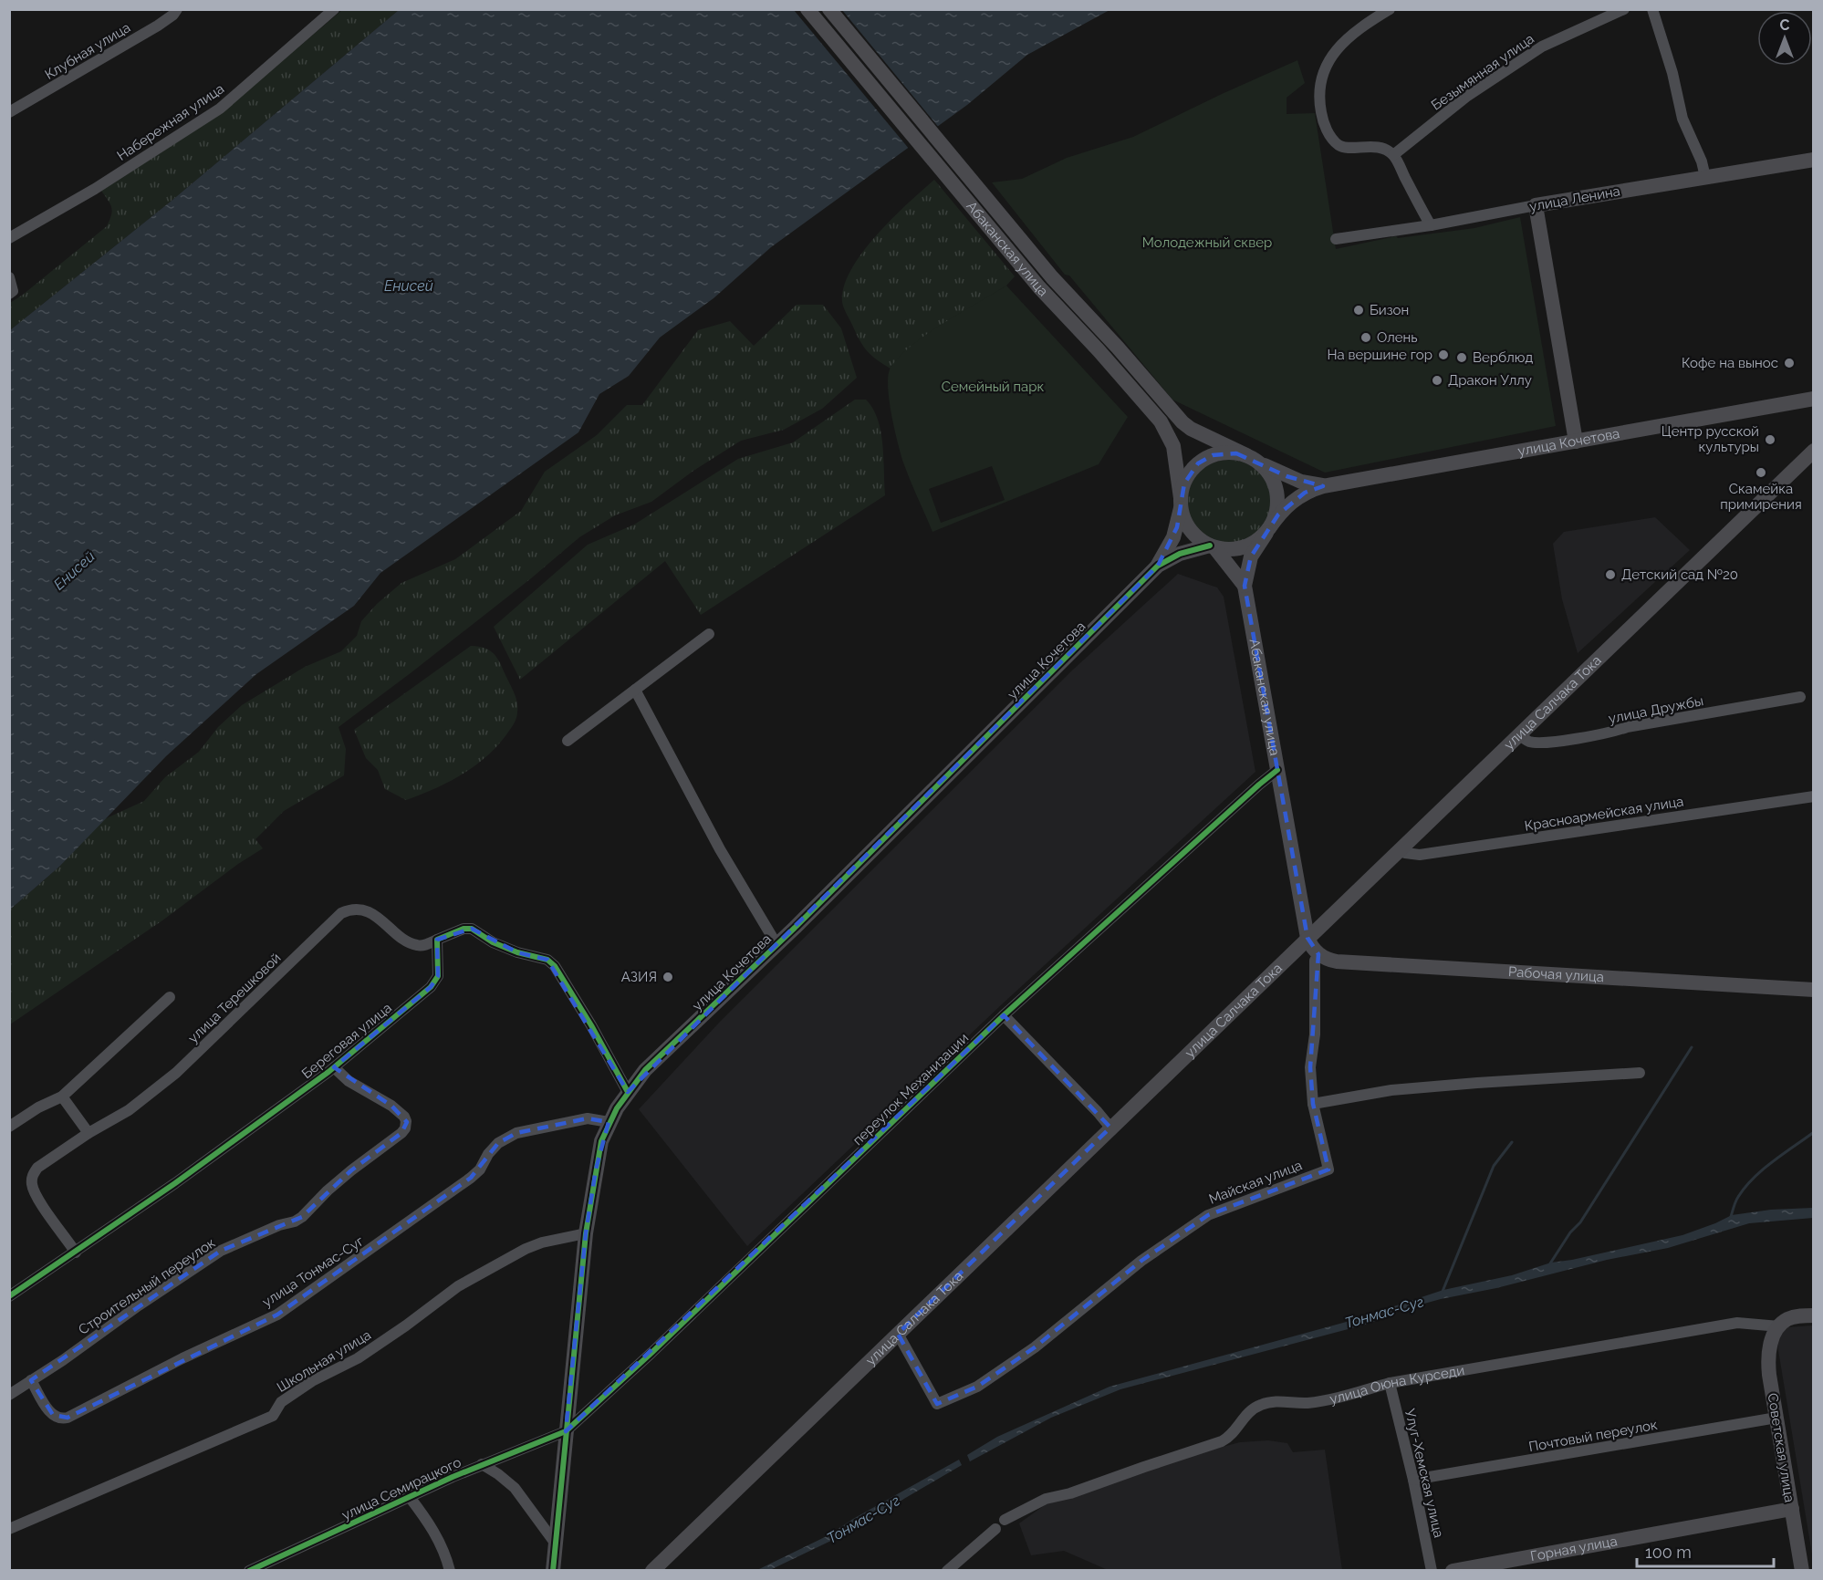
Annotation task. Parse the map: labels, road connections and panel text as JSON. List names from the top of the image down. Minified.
{"streets":{"main road":["улица Ленина","Абаканская улица","улица Кочетова","улица Салчака Тока","Рабочая улица","улица Оюна Курседи","Советская улица","Горная улица"],"street":["Клубная улица","Безымянная улица","Набережная улица","улица Дружбы","Красноармейская улица","улица Терешковой","Береговая улица","переулок Механизации","Майская улица","улица Тонмас-Суг","Строительный переулок","Школьная улица","Почтовый переулок","Улуг-Хемская улица","улица Семирацкого"]},"crossings":[["Абаканская улица","улица Кочетова"],["Абаканская улица","улица Салчака Тока"],["Абаканская улица","переулок Механизации"],["улица Кочетова","переулок Механизации"],["улица Кочетова","улица Тонмас-Суг"],["улица Кочетова","Школьная улица"],["улица Кочетова","улица Семирацкого"],["улица Салчака Тока","улица Дружбы"],["улица Салчака Тока","Красноармейская улица"],["улица Салчака Тока","Майская улица"],["улица Терешковой","Береговая улица"],["Береговая улица","Строительный переулок"],["переулок Механизации","улица Семирацкого"],["улица Тонмас-Суг","Строительный переулок"],["улица Оюна Курседи","Советская улица"],["улица Оюна Курседи","Улуг-Хемская улица"],["Почтовый переулок","Советская улица"],["Почтовый переулок","Улуг-Хемская улица"],["Советская улица","Горная улица"]],"water":["Енисей","Тонмас-Суг"],"parks":["Молодежный сквер","Семейный парк"],"places":["Бизон","Олень","На вершине гор","Верблюд","Кофе на вынос","Дракон Уллу","Центр русской культуры","Скамейка примирения","Детский сад №20","АЗИЯ"],"scale_bar":"100 m","north":"top"}
